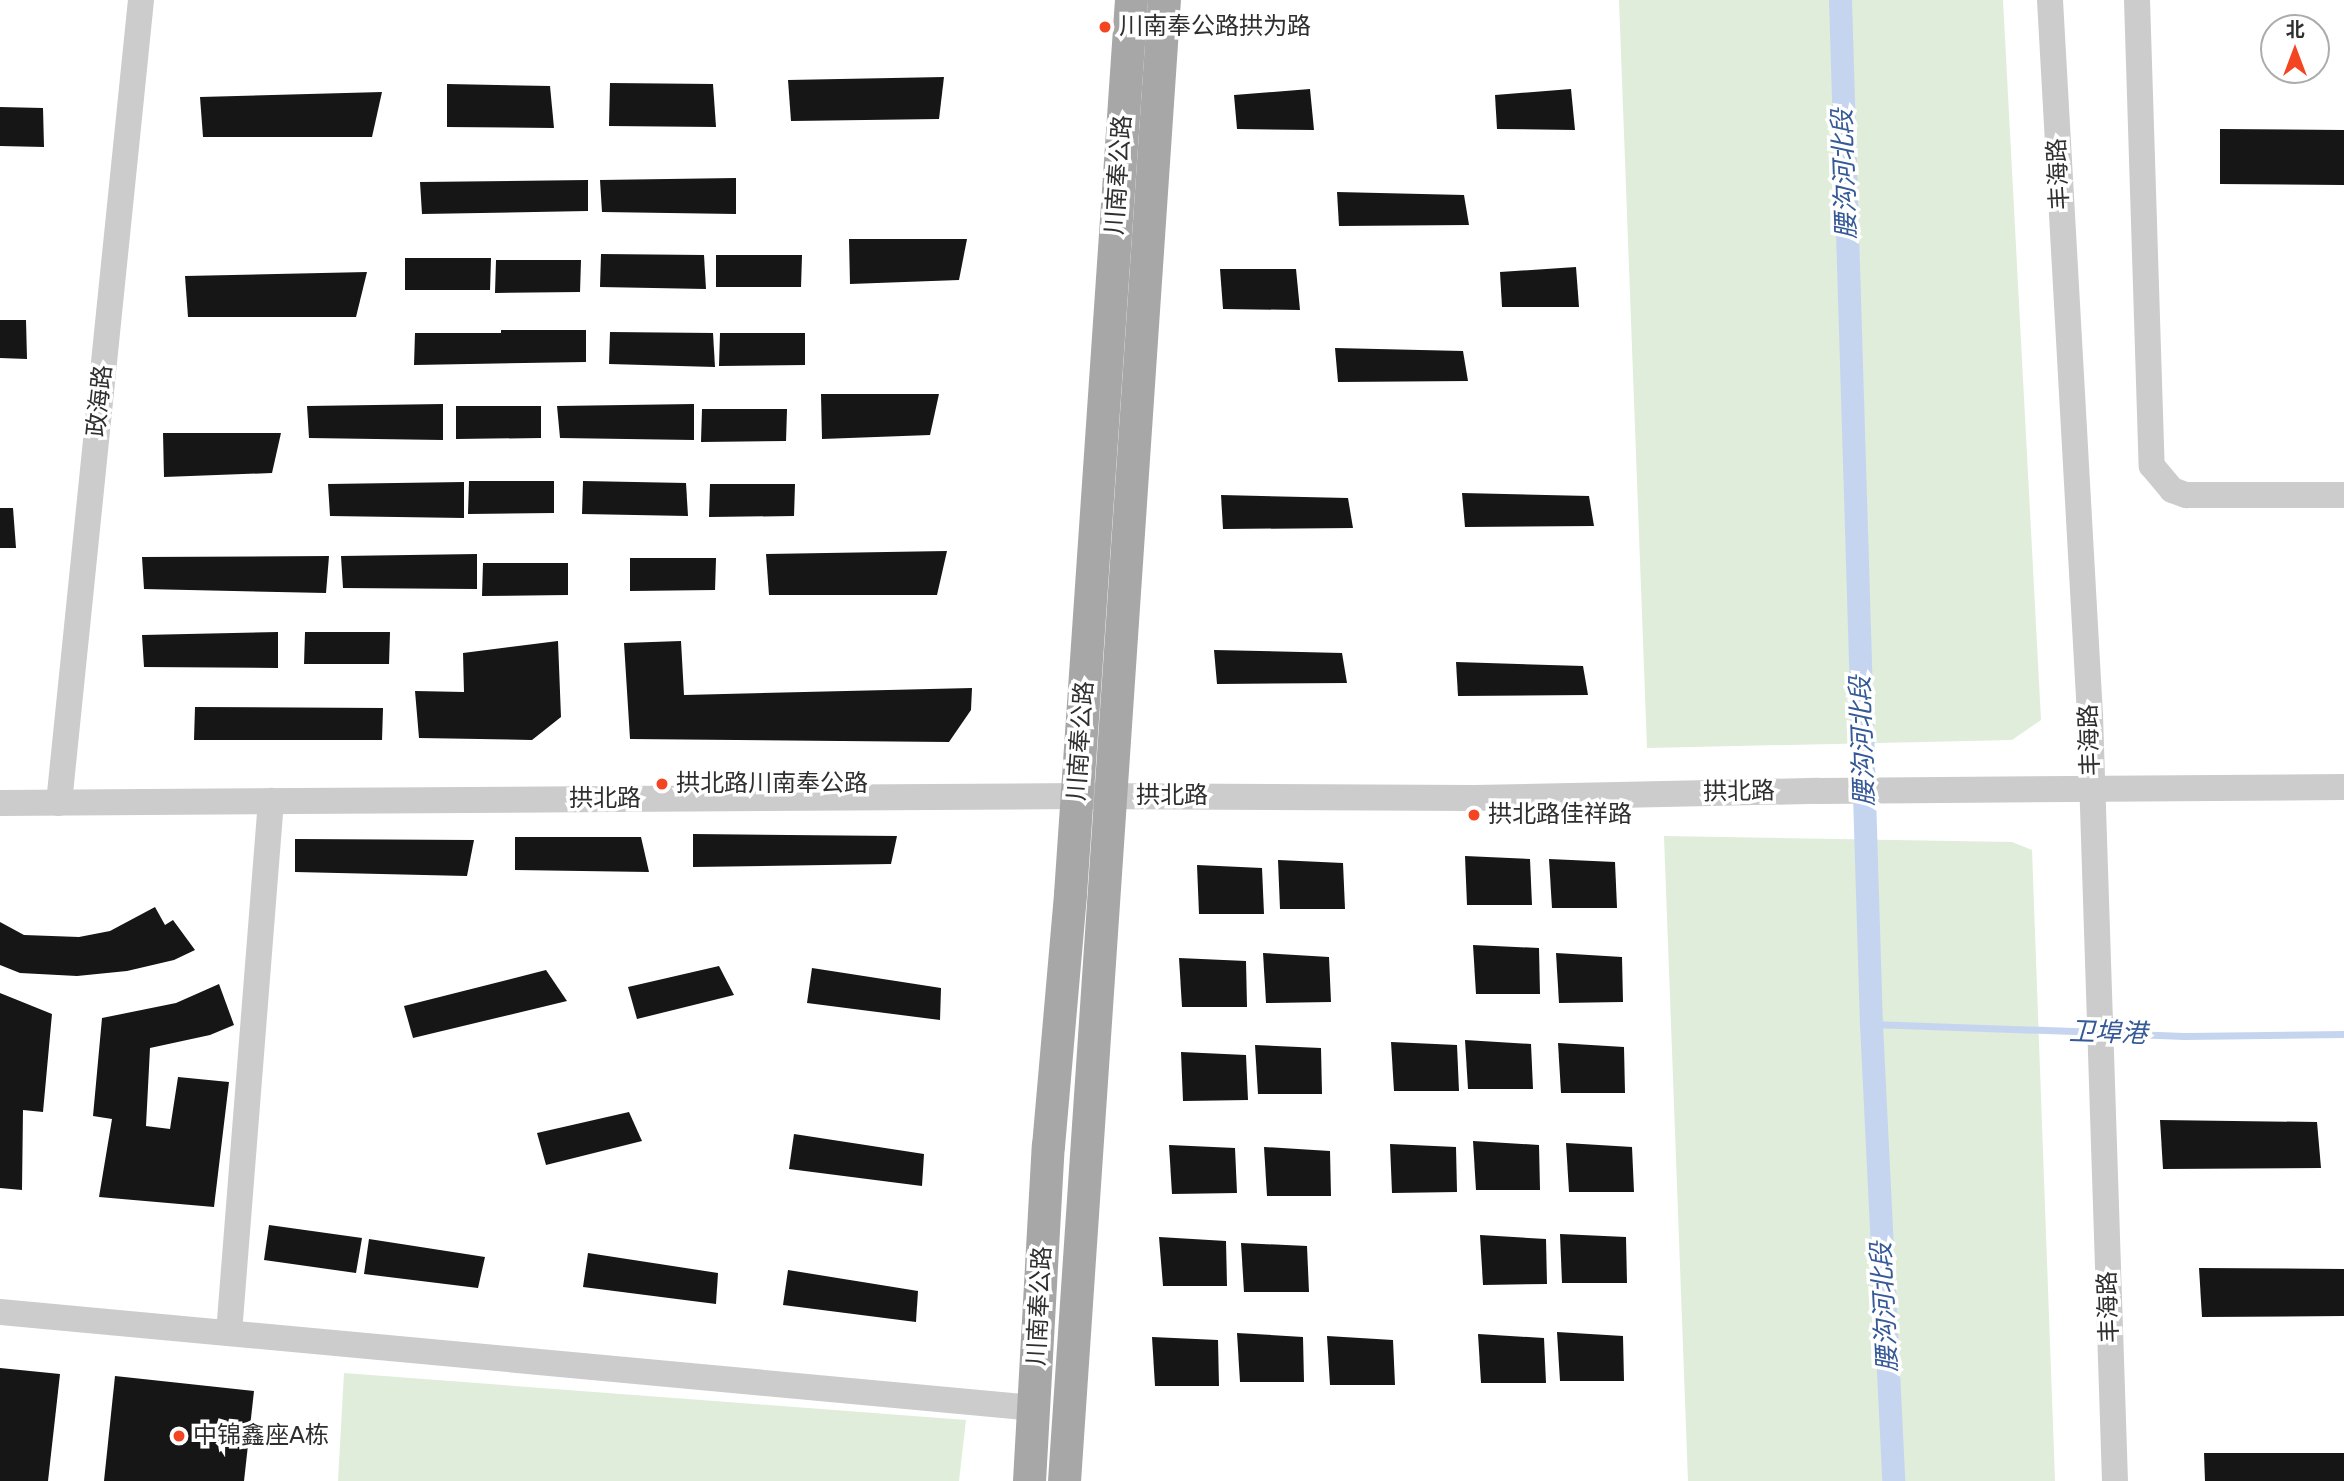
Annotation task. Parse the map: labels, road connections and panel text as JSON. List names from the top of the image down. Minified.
{"streets":{"main road":["川南奉公路"],"street":["丰海路","政海路","拱北路"]},"crossings":[["丰海路","拱北路"],["川南奉公路","拱北路"],["政海路","拱北路"]],"water":["腰沟河北段","卫埠港"],"places":["川南奉公路拱为路","拱北路川南奉公路","拱北路佳祥路","中锦鑫座A栋"],"north":"top"}
